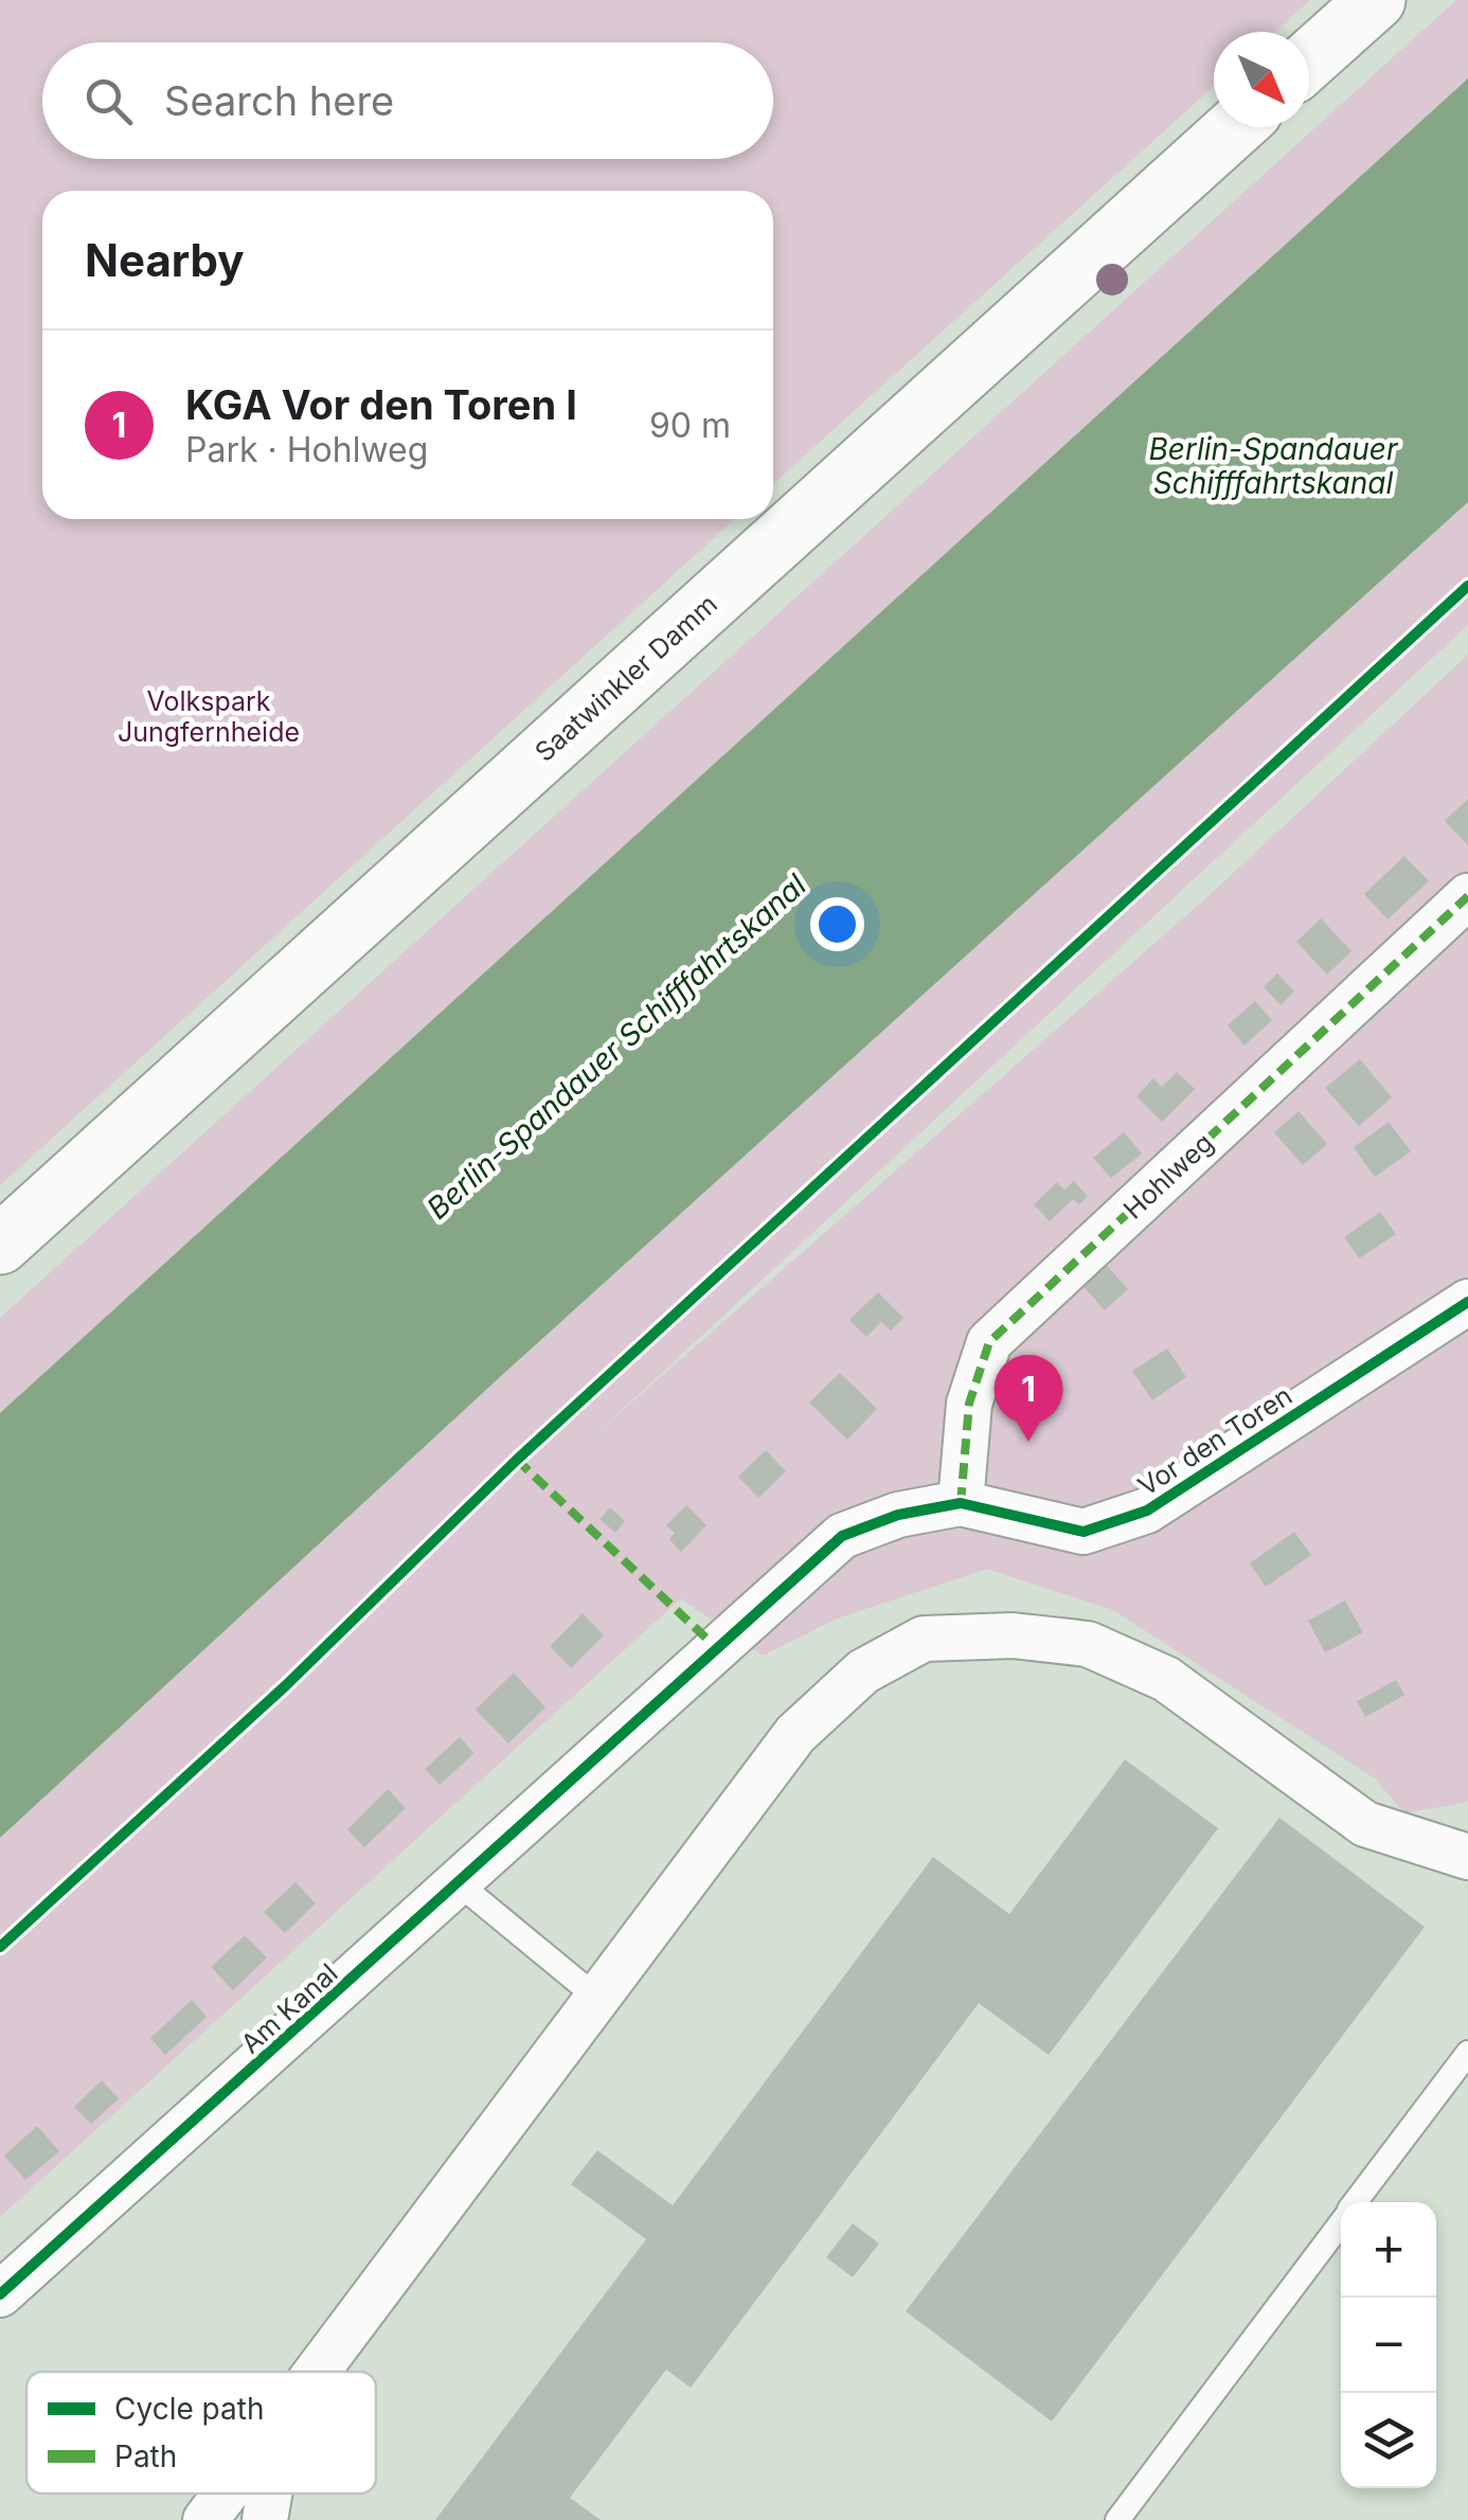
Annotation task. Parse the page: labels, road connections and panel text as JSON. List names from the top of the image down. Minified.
{"streets":{"main road":["Saatwinkler Damm"],"street":["Hohlweg","Vor den Toren","Am Kanal"]},"crossings":[["Hohlweg","Vor den Toren"],["Hohlweg","Am Kanal"],["Vor den Toren","Am Kanal"]],"water":["Berlin-Spandauer Schifffahrtskanal"],"parks":["Volkspark Jungfernheide"],"legend":["Cycle path","Path"],"north":"bottom right","page":{"search":"Search here","heading":"Nearby","list":[{"mark":"1","name":"KGA Vor den Toren I","note":"Park · Hohlweg","value":"90 m"}],"pins":"1","map_buttons":["+","−"]}}
